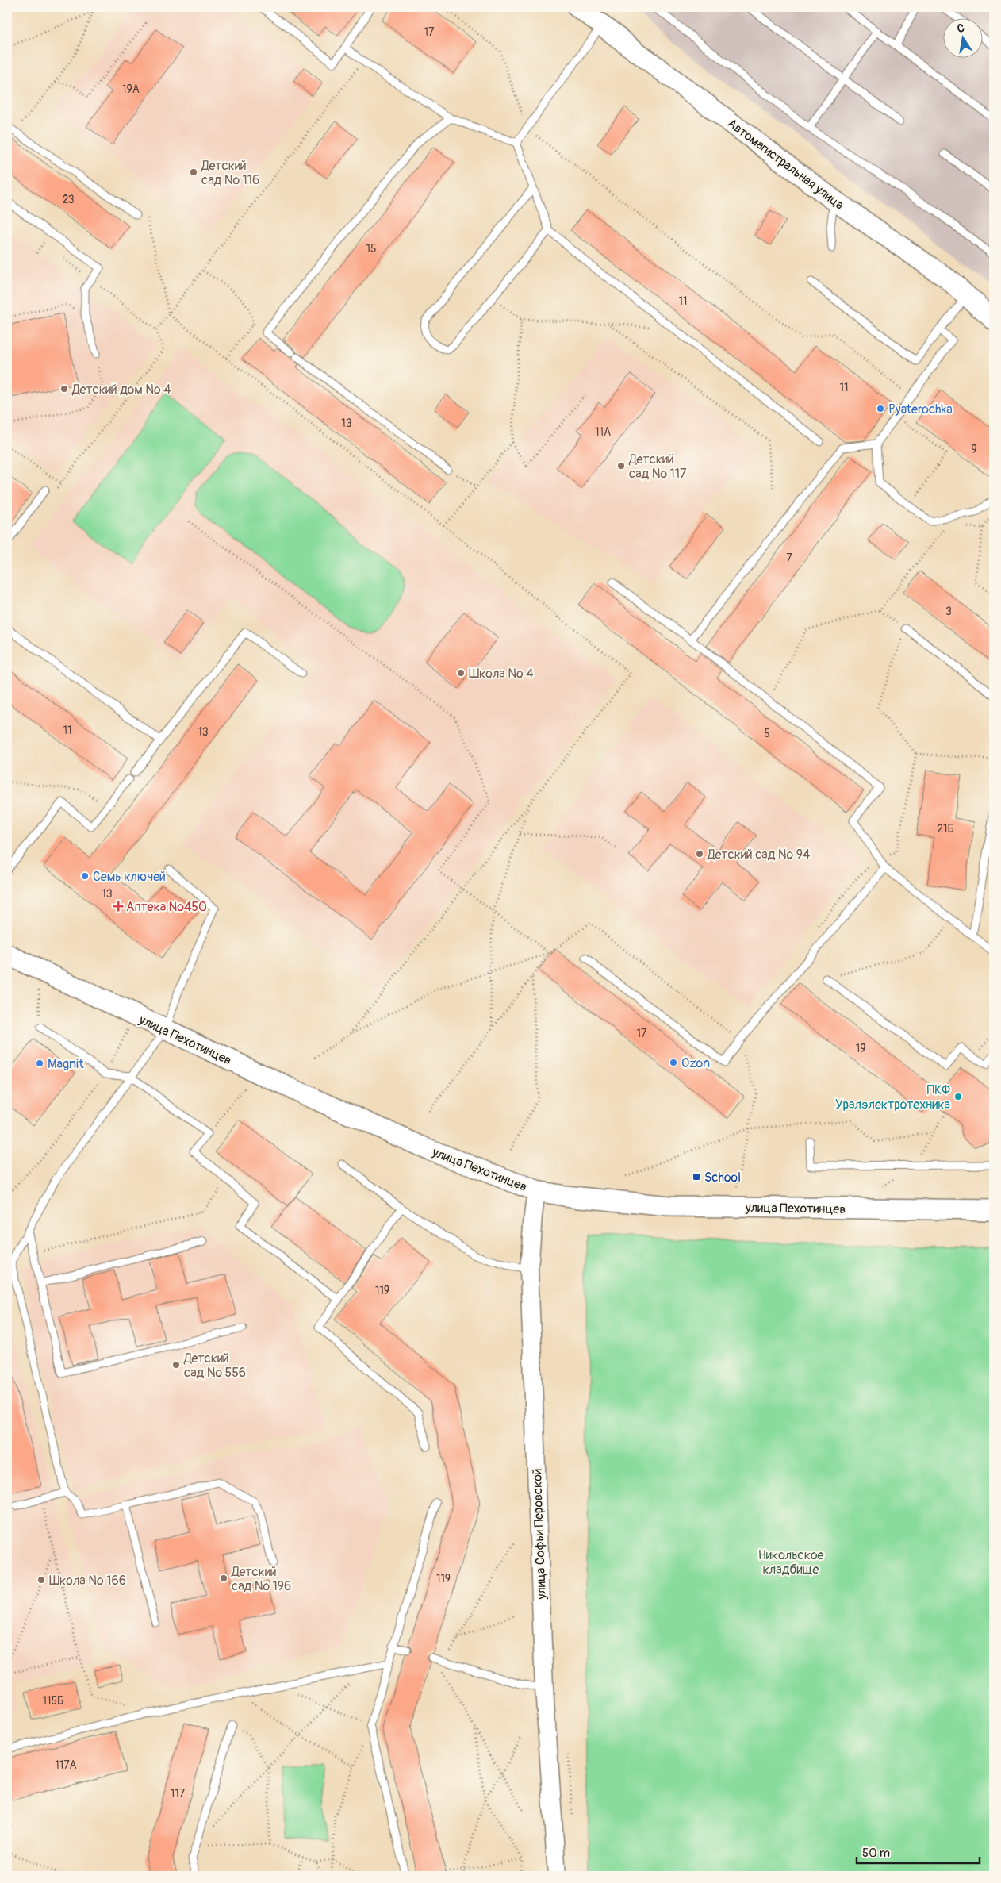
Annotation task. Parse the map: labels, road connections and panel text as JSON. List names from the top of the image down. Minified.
{"streets":{"main road":["Автомагистральная улица","улица Пехотинцев"],"street":["улица Софьи Перовской"]},"crossings":[["улица Пехотинцев","улица Софьи Перовской"]],"parks":["Никольское кладбище"],"places":{"other":["Детский сад № 116","Детский дом № 4","Pyaterochka","Детский сад № 117","Школа № 4","Детский сад № 94","Семь ключей","Ozon","Magnit","ПКФ Уралэлектротехника","Детский сад № 556","Детский сад № 196","Школа № 166"],"health":["Аптека №450"],"transit":["School"]},"house_numbers":["17","19А","23","15","11","11","13","11А","9","7","3","11","13","5","21Б","13","17","19","119","119","115Б","117А","117"],"scale_bar":"50 m","north":"top"}
